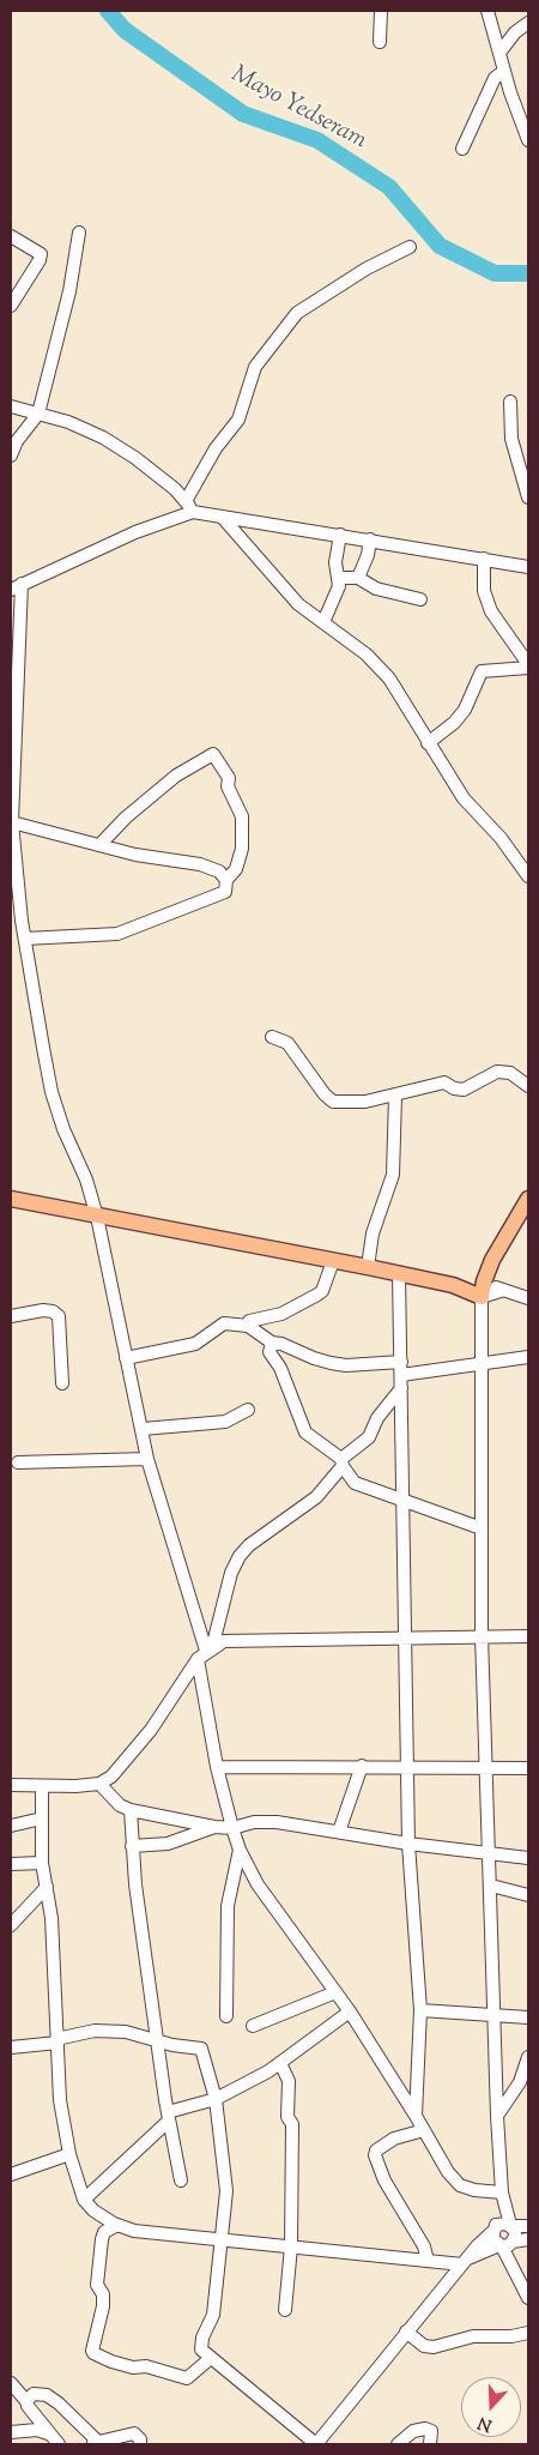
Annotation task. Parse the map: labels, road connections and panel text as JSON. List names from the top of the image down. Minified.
{"water":["Mayo Yedseram"],"north":"bottom"}
